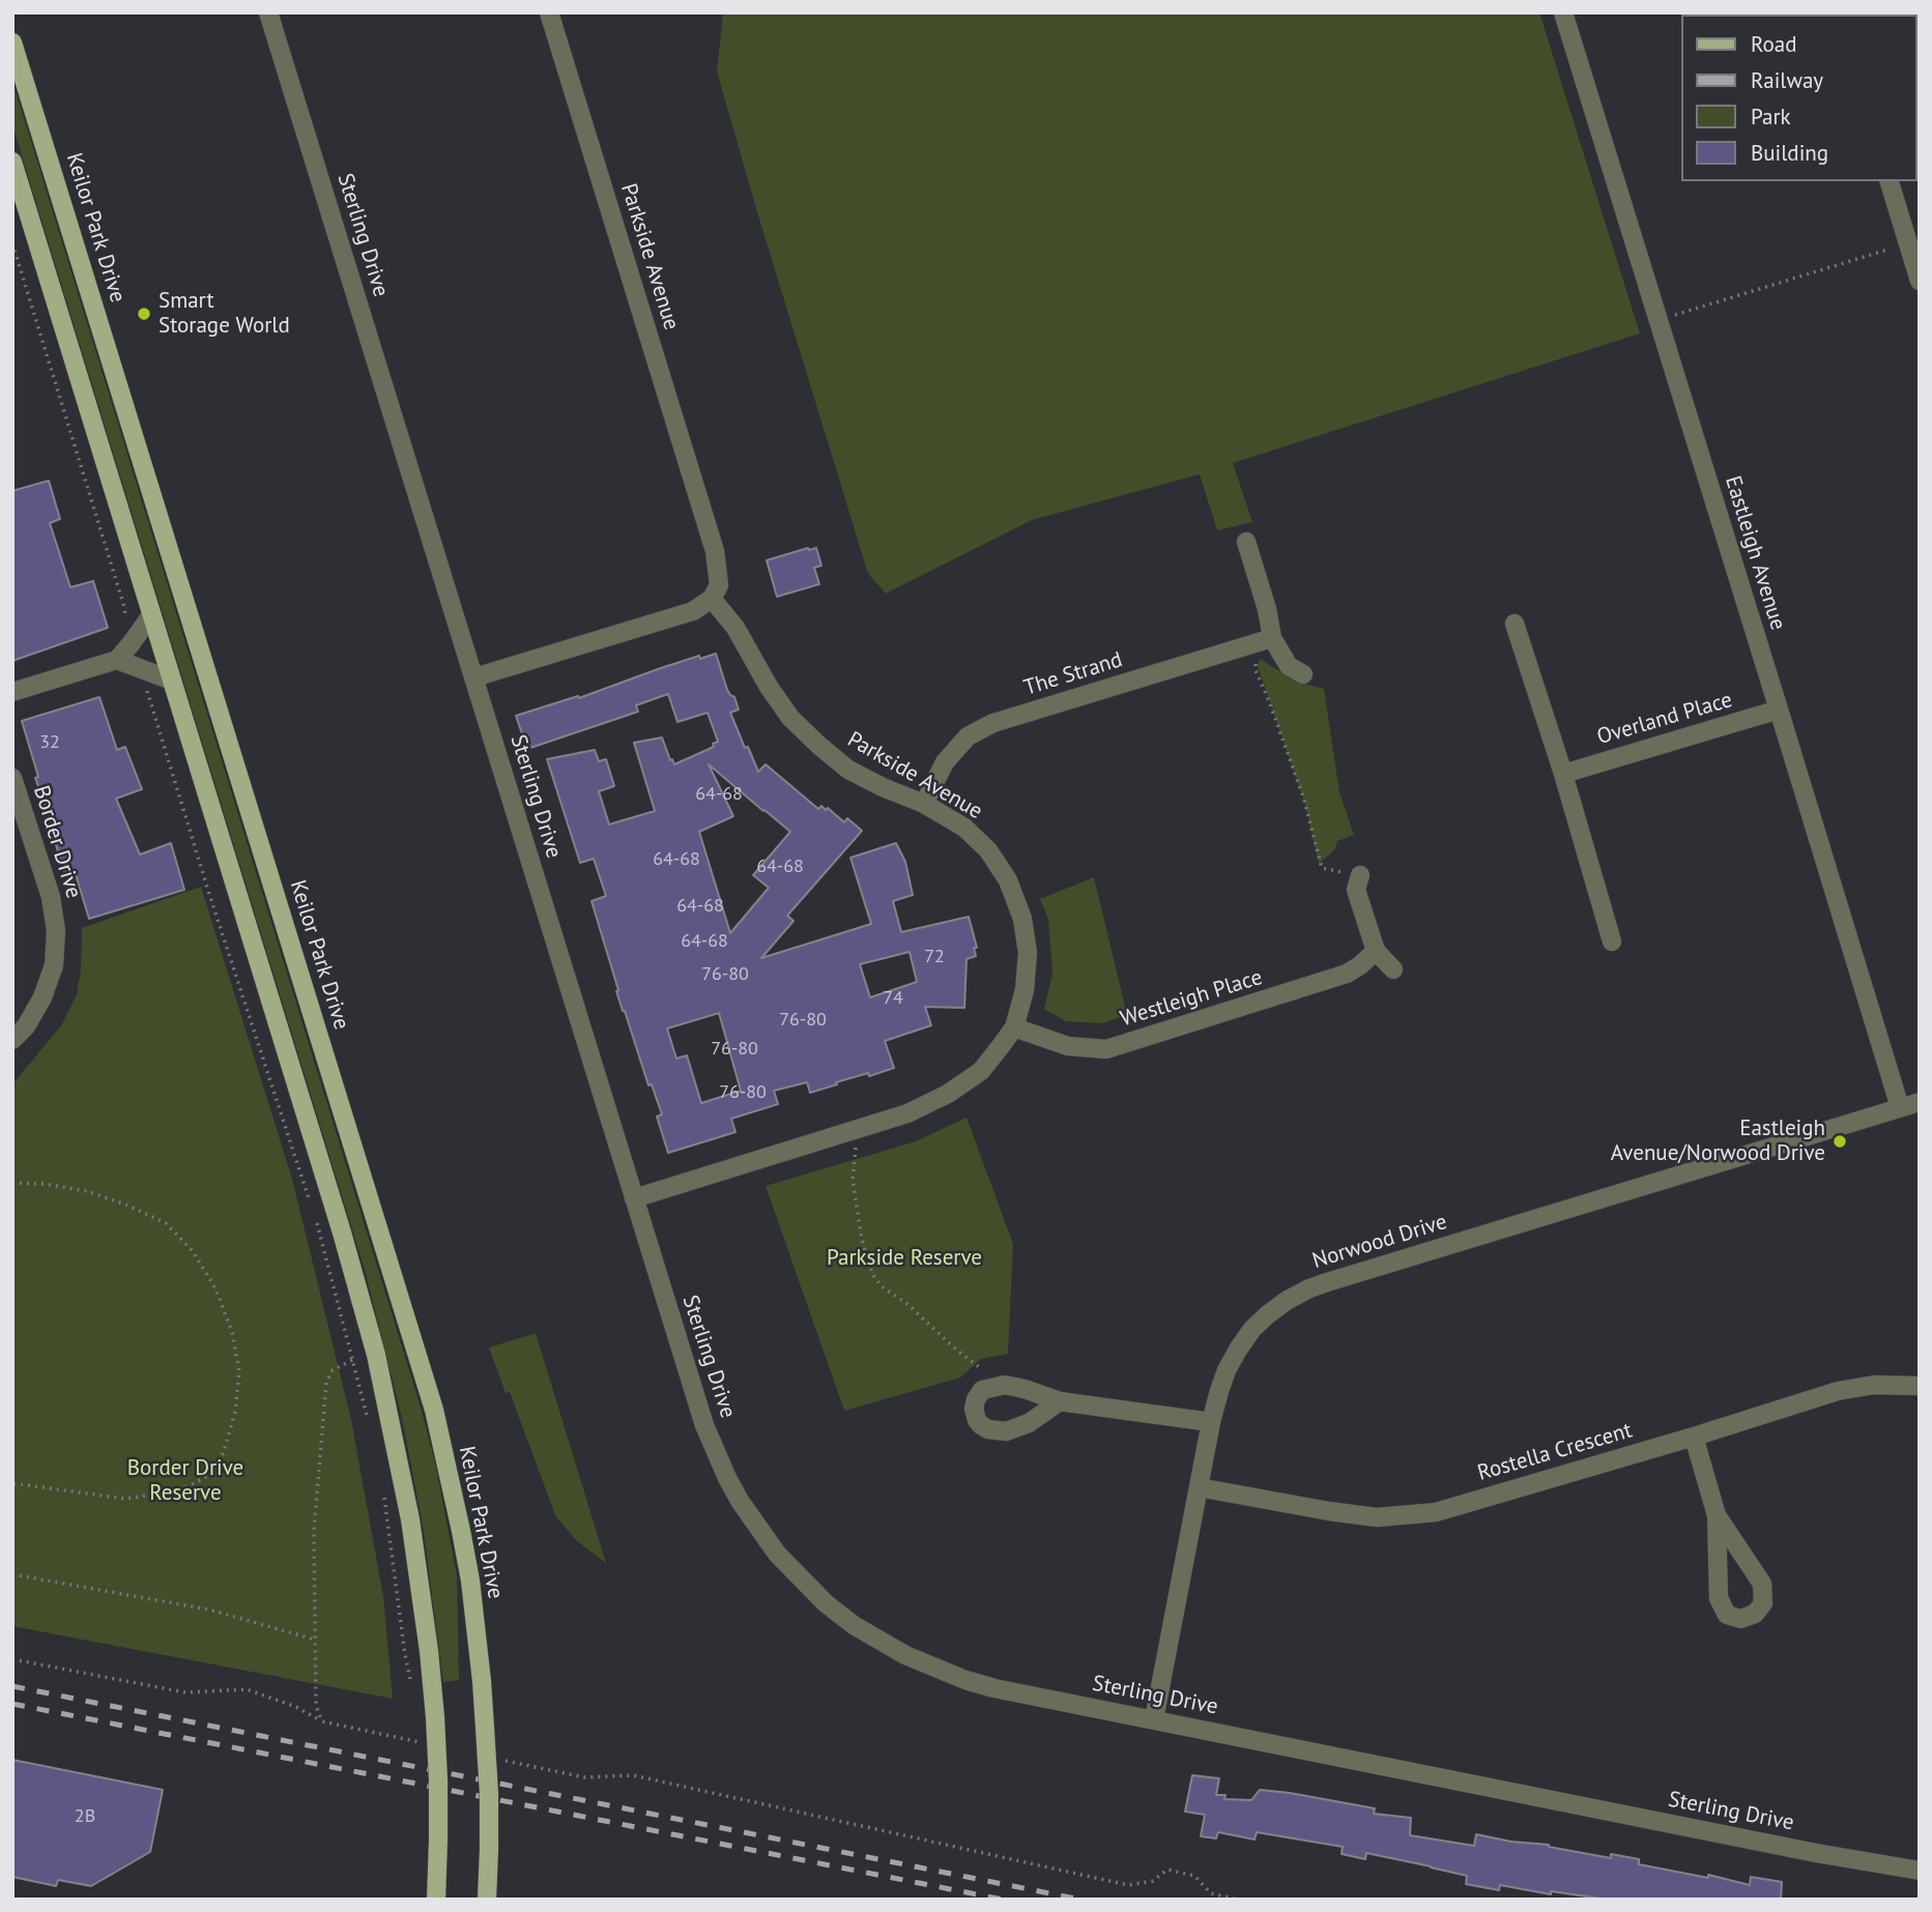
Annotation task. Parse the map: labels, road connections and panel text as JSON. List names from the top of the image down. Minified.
{"streets":{"main road":["Keilor Park Drive"],"street":["Sterling Drive","Parkside Avenue","Eastleigh Avenue","The Strand","Overland Place","Border Drive","Westleigh Place","Norwood Drive","Rostella Crescent"]},"crossings":[["Sterling Drive","Parkside Avenue"],["Sterling Drive","Norwood Drive"],["Parkside Avenue","The Strand"],["Parkside Avenue","Westleigh Place"],["Eastleigh Avenue","Overland Place"],["Eastleigh Avenue","Norwood Drive"],["Norwood Drive","Rostella Crescent"]],"parks":["Parkside Reserve","Border Drive Reserve"],"places":["Smart Storage World","Eastleigh Avenue/Norwood Drive"],"house_numbers":["32","64-68","64-68","64-68","64-68","64-68","72","76-80","74","76-80","76-80","76-80","2B"],"legend":["Road","Railway","Park","Building"]}
